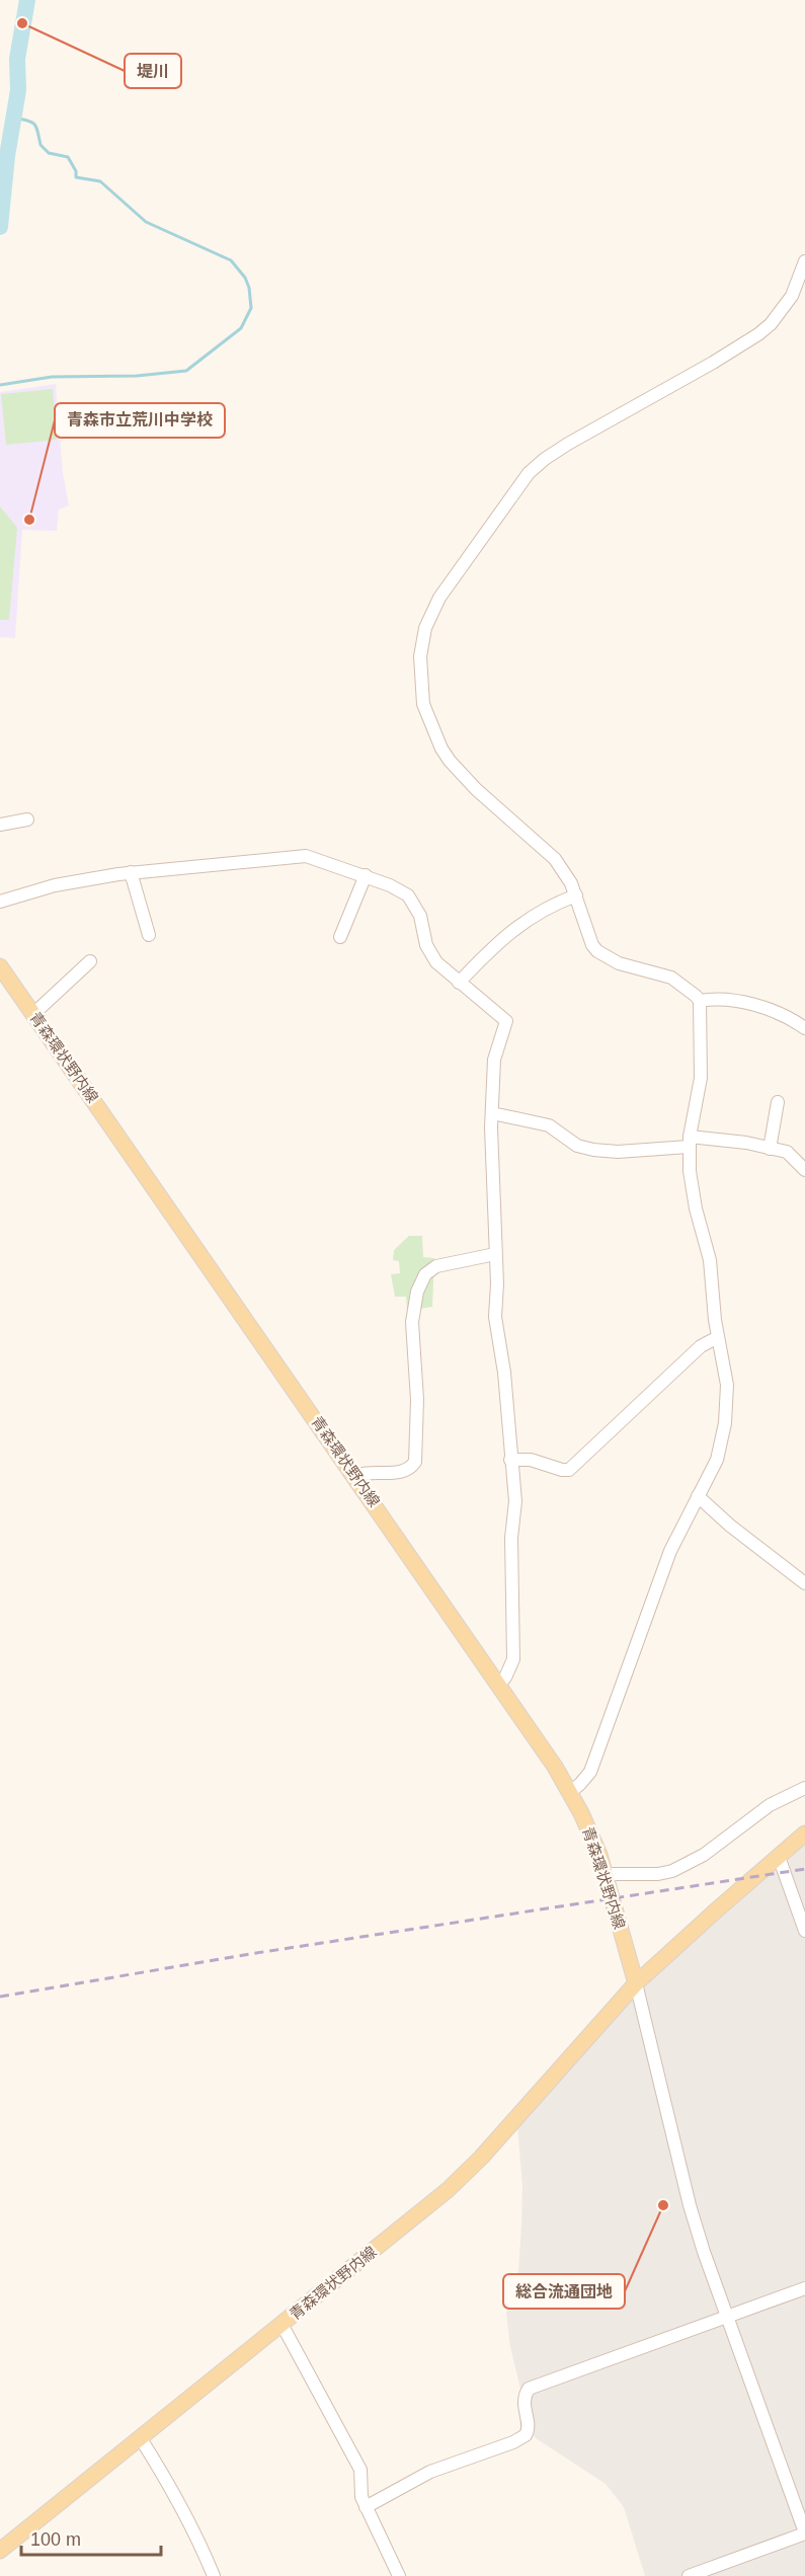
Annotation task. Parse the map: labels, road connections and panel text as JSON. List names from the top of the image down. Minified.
{"streets":{"main road":["青森環状野内線"]},"places":["堤川","青森市立荒川中学校","総合流通団地"],"scale_bar":"100 m"}
